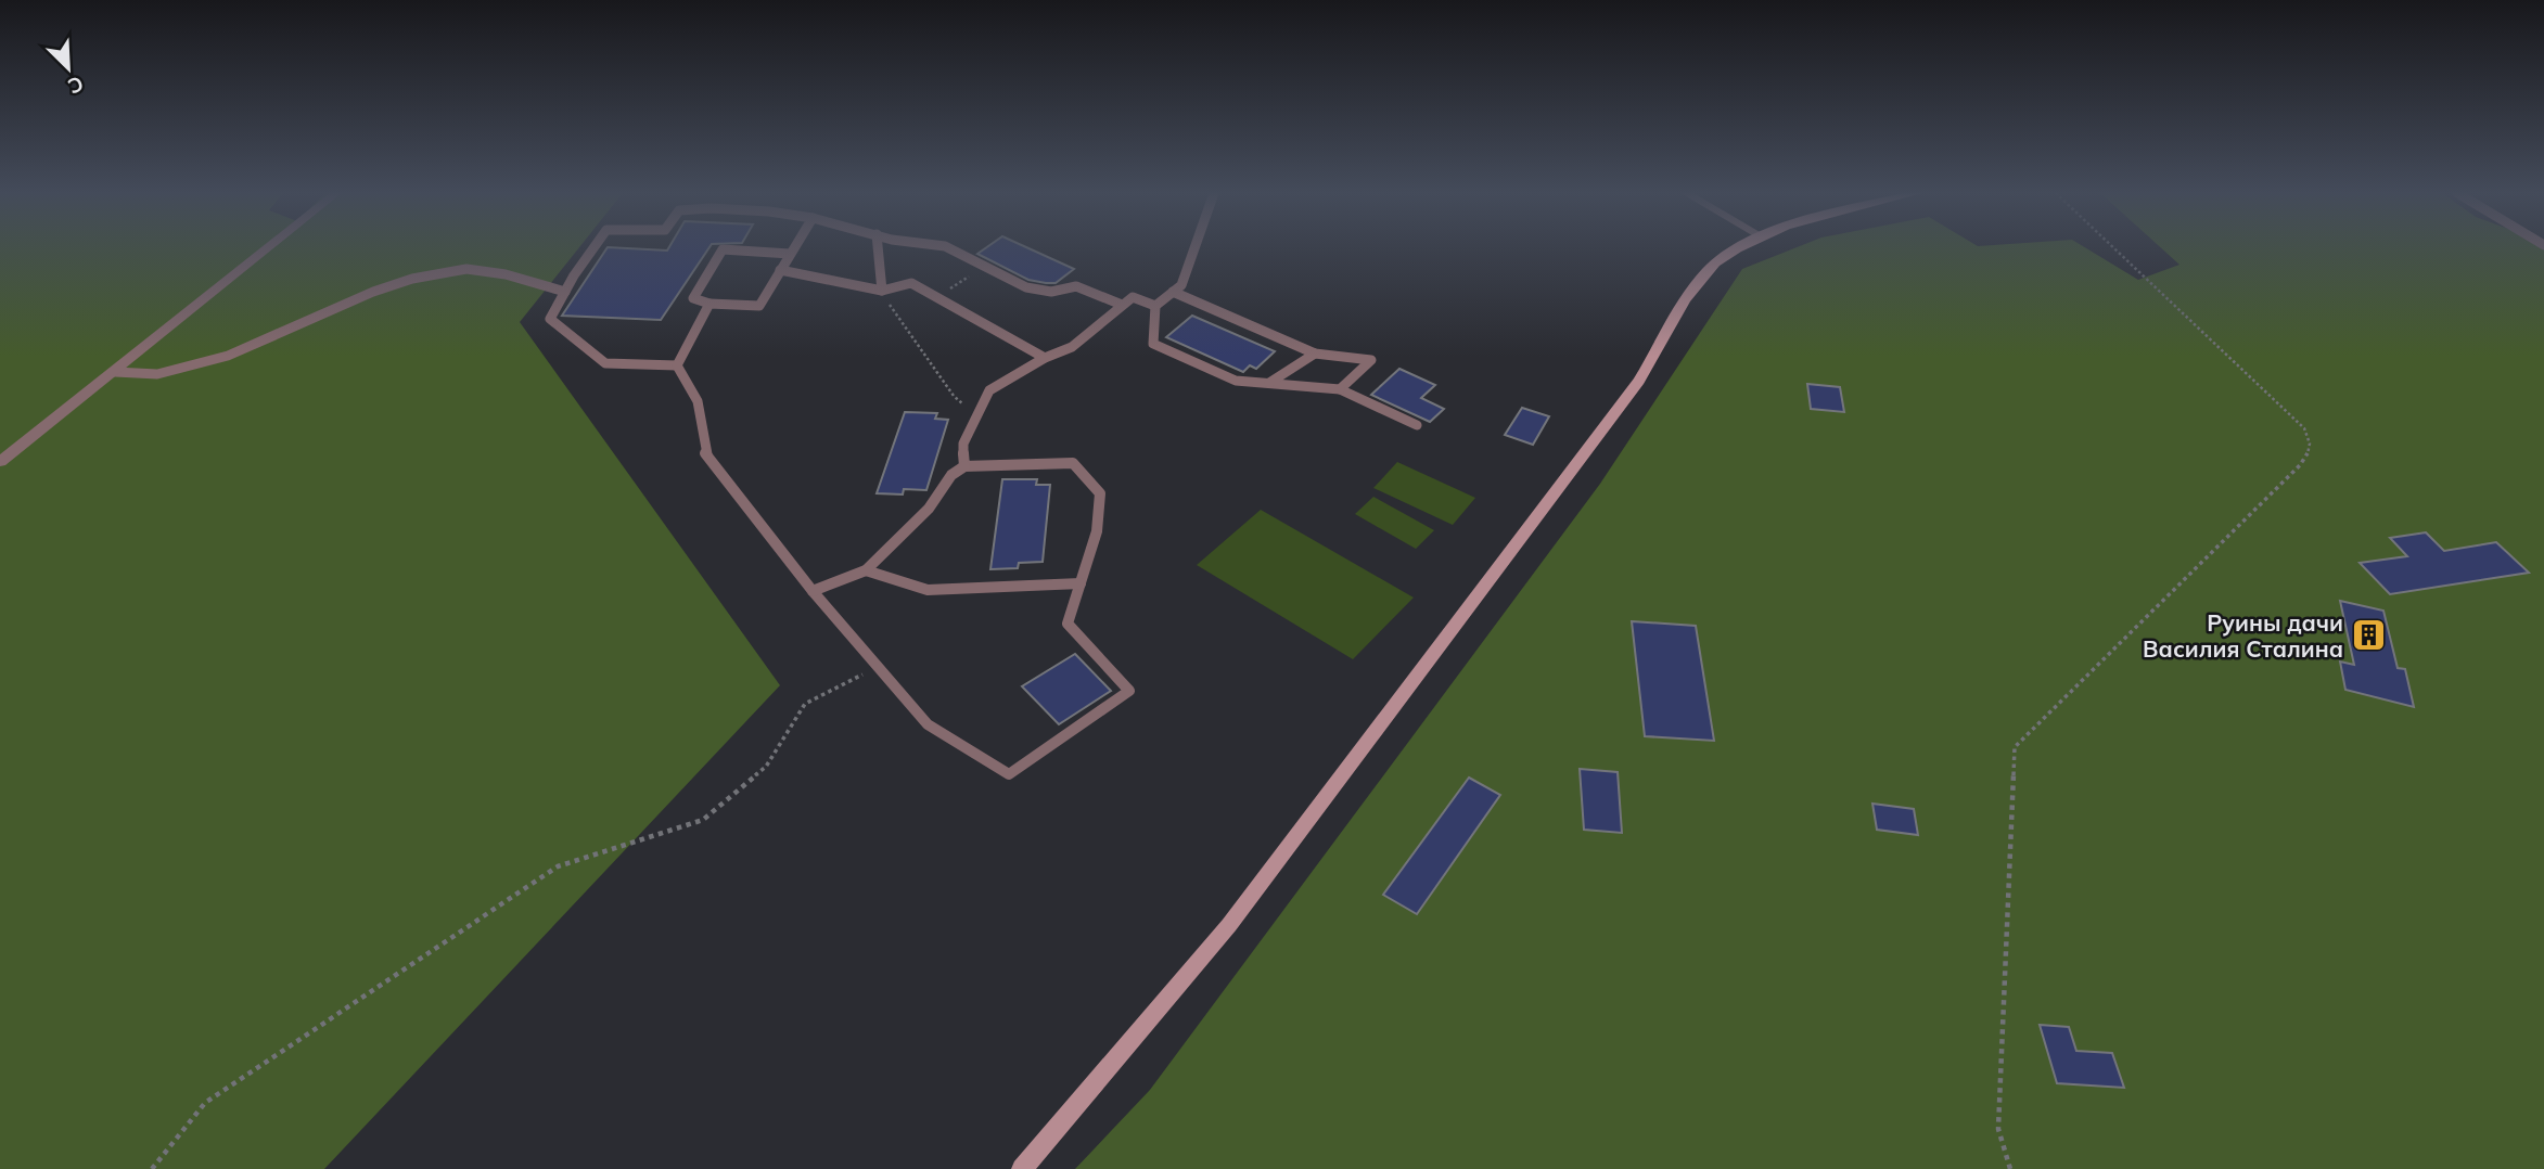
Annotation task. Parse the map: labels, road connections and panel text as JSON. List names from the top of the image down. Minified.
{"places":{"building":["Руины дачи Василия Сталина"]},"north":"bottom right"}
